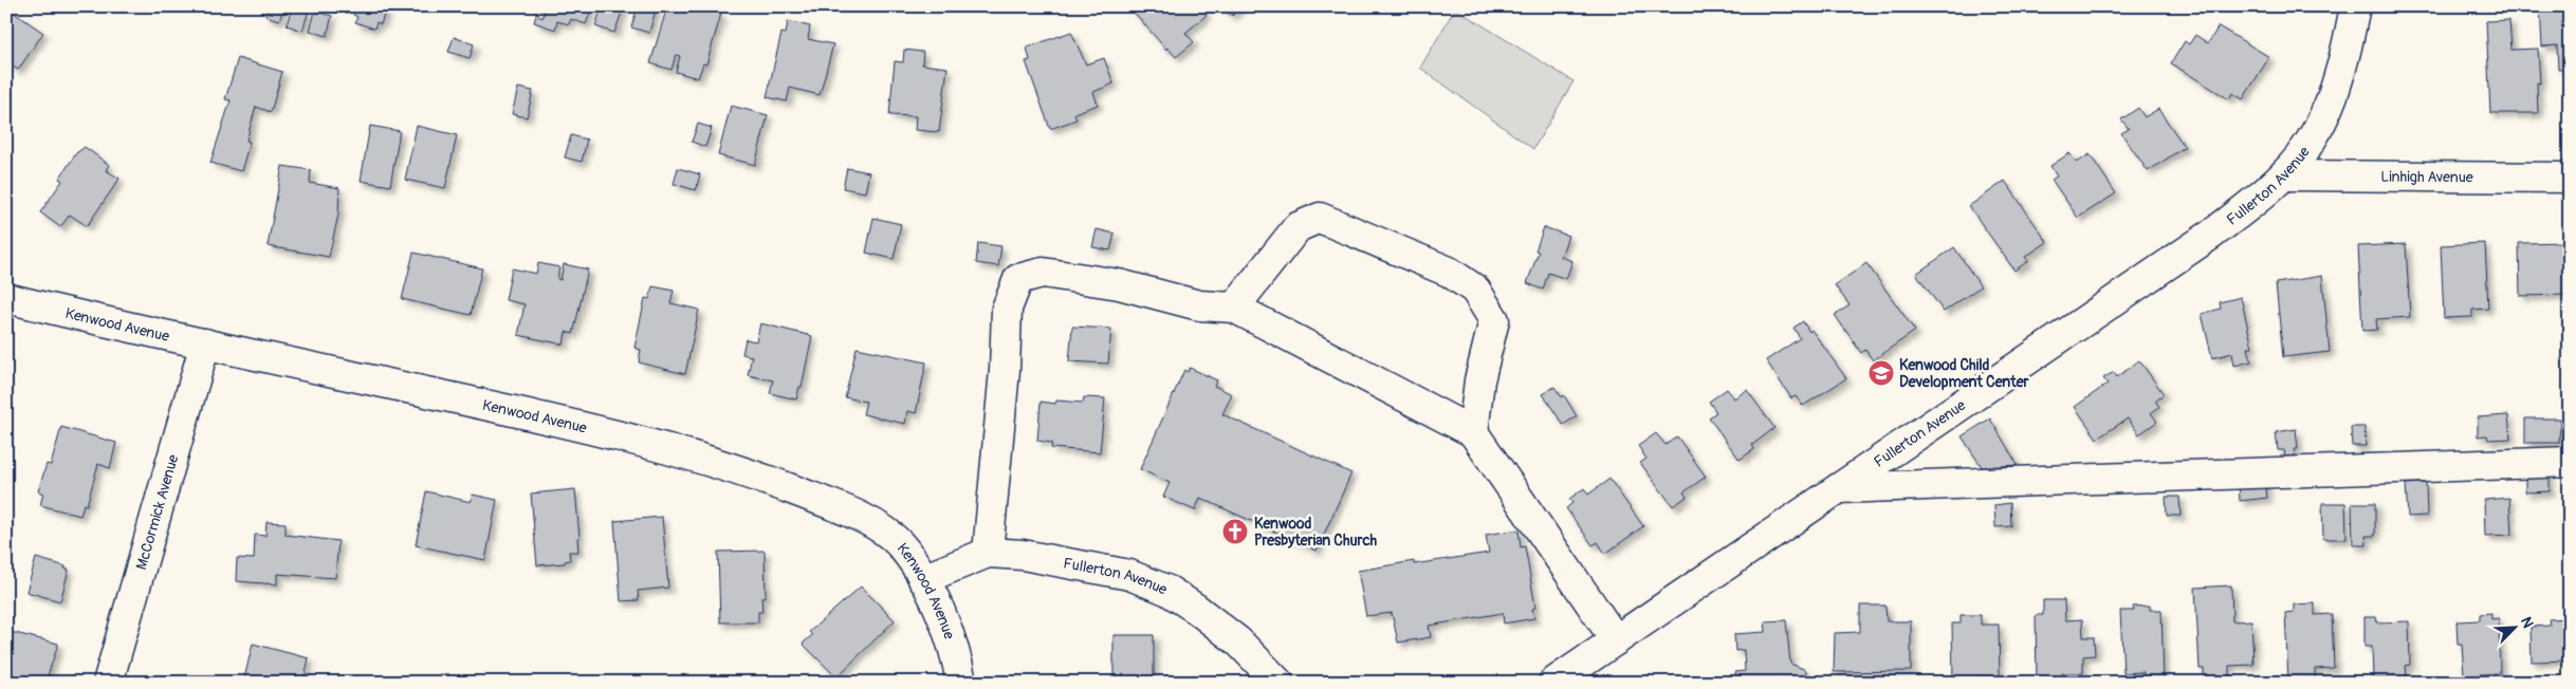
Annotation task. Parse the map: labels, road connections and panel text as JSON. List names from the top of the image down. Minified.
{"streets":{"street":["Linhigh Avenue","Fullerton Avenue","Kenwood Avenue","McCormick Avenue"]},"crossings":[["Linhigh Avenue","Fullerton Avenue"],["Fullerton Avenue","Kenwood Avenue"],["Kenwood Avenue","McCormick Avenue"]],"places":{"school or university":["Kenwood Child Development Center"],"church":["Kenwood Presbyterian Church"]},"north":"top right"}
